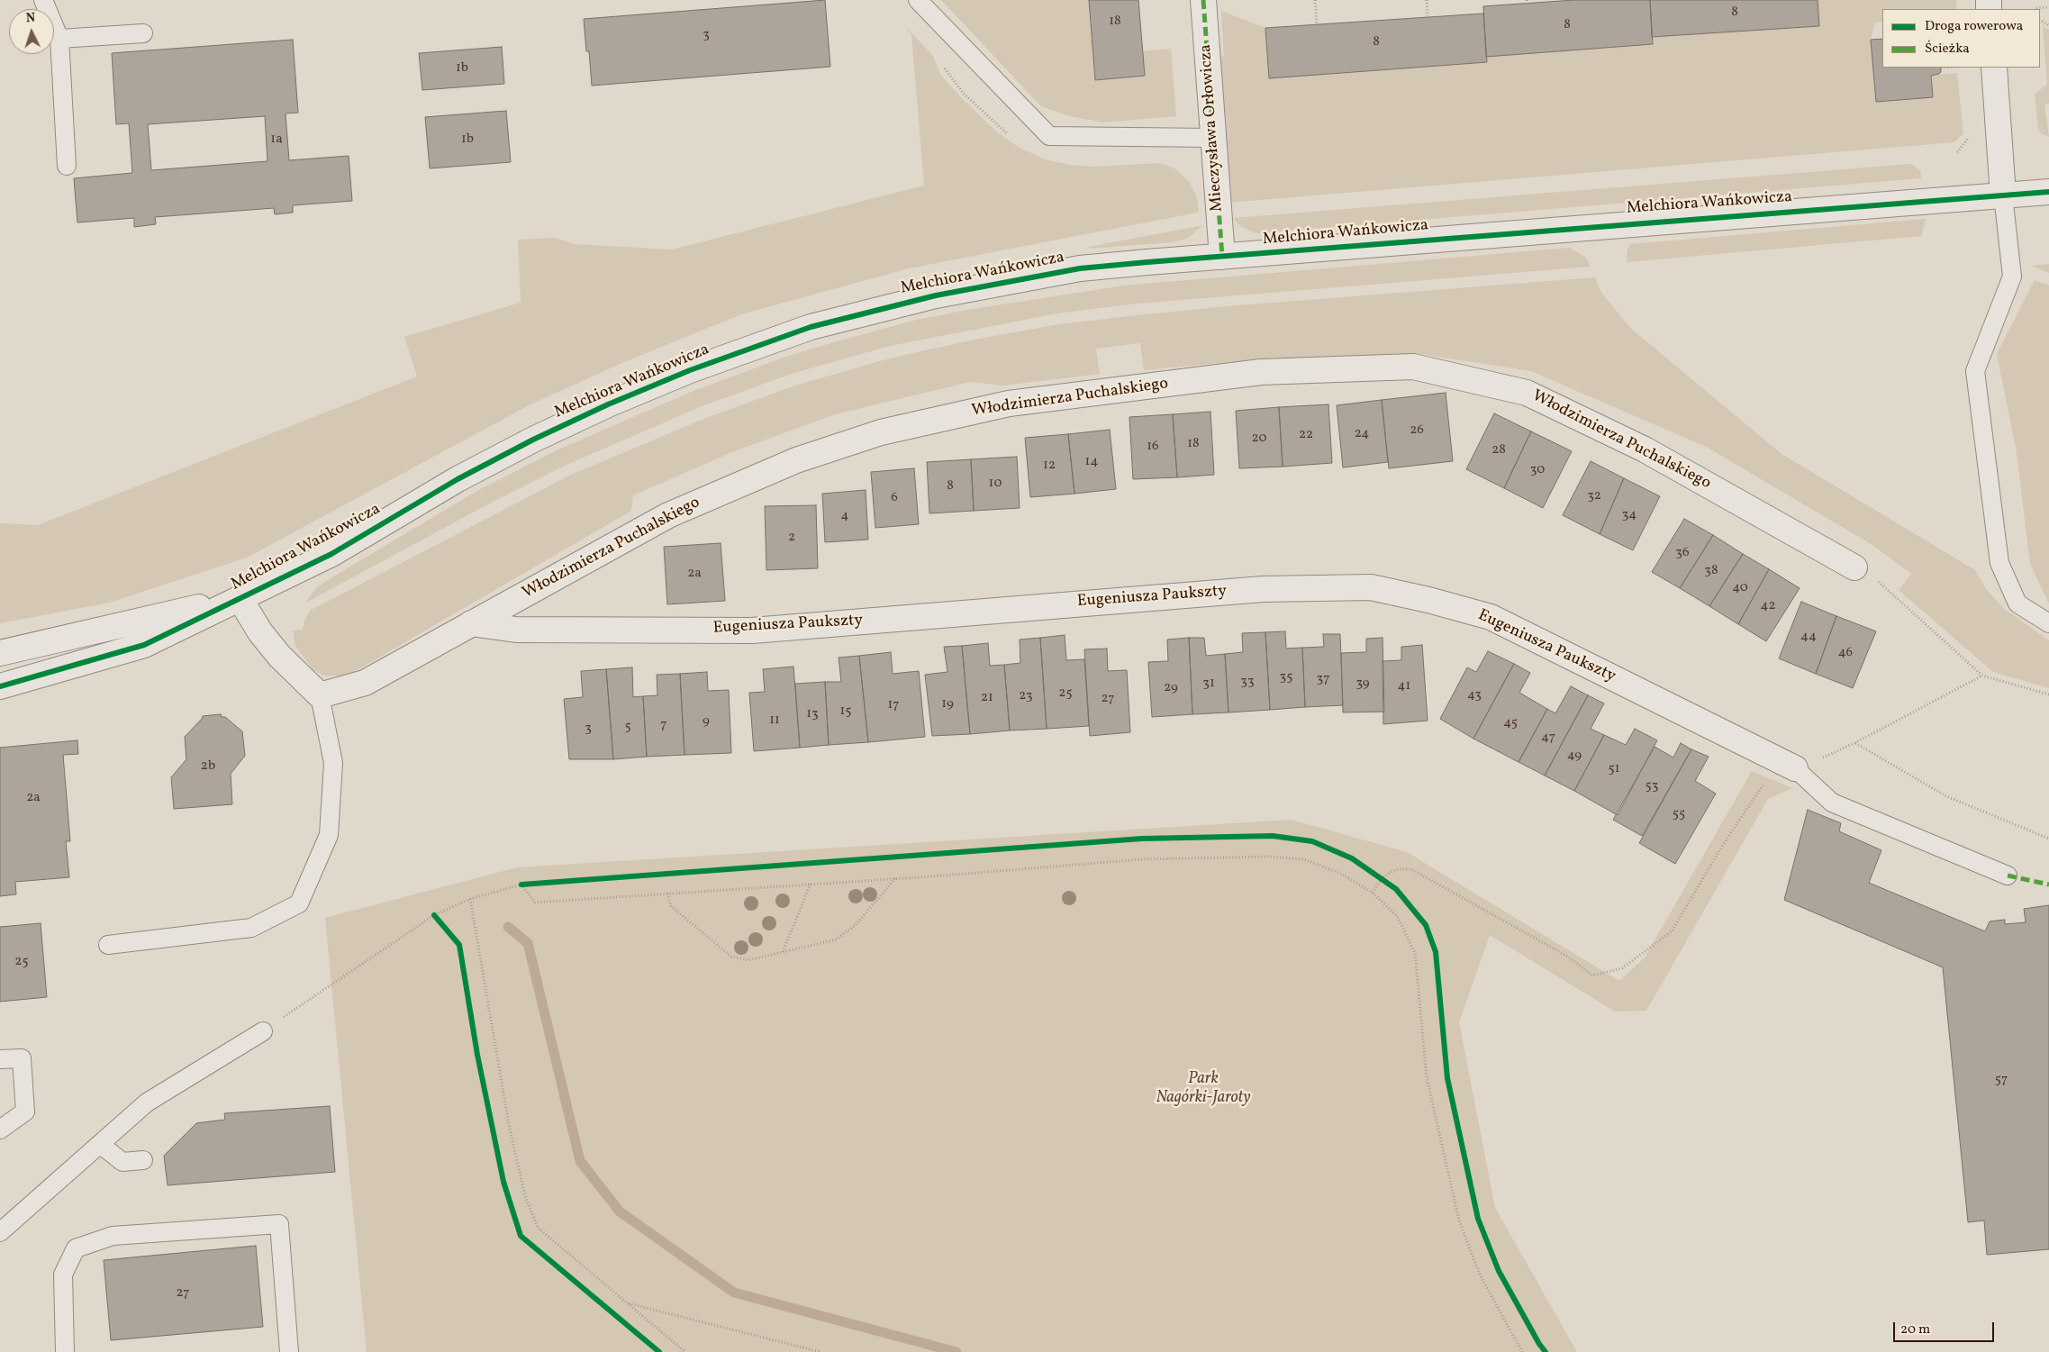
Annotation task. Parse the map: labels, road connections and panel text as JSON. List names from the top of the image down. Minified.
{"streets":{"street":["Mieczysława Orłowicza","Melchiora Wańkowicza","Włodzimierza Puchalskiego","Eugeniusza Paukszty"]},"crossings":[["Mieczysława Orłowicza","Melchiora Wańkowicza"],["Włodzimierza Puchalskiego","Eugeniusza Paukszty"]],"parks":["Park Nagórki-Jaroty"],"house_numbers":["8","18","8","3","8","1b","1a","1b","26","24","22","20","18","16","28","14","12","30","10","8","32","6","34","4","2","36","38","2a","40","42","44","46","35","37","33","31","39","41","29","25","43","23","21","27","19","17","15","13","11","9","45","7","5","3","47","49","2b","51","53","2a","55","25","57","27"],"legend":["Droga rowerowa","Ścieżka"],"scale_bar":"20 m","north":"top"}
